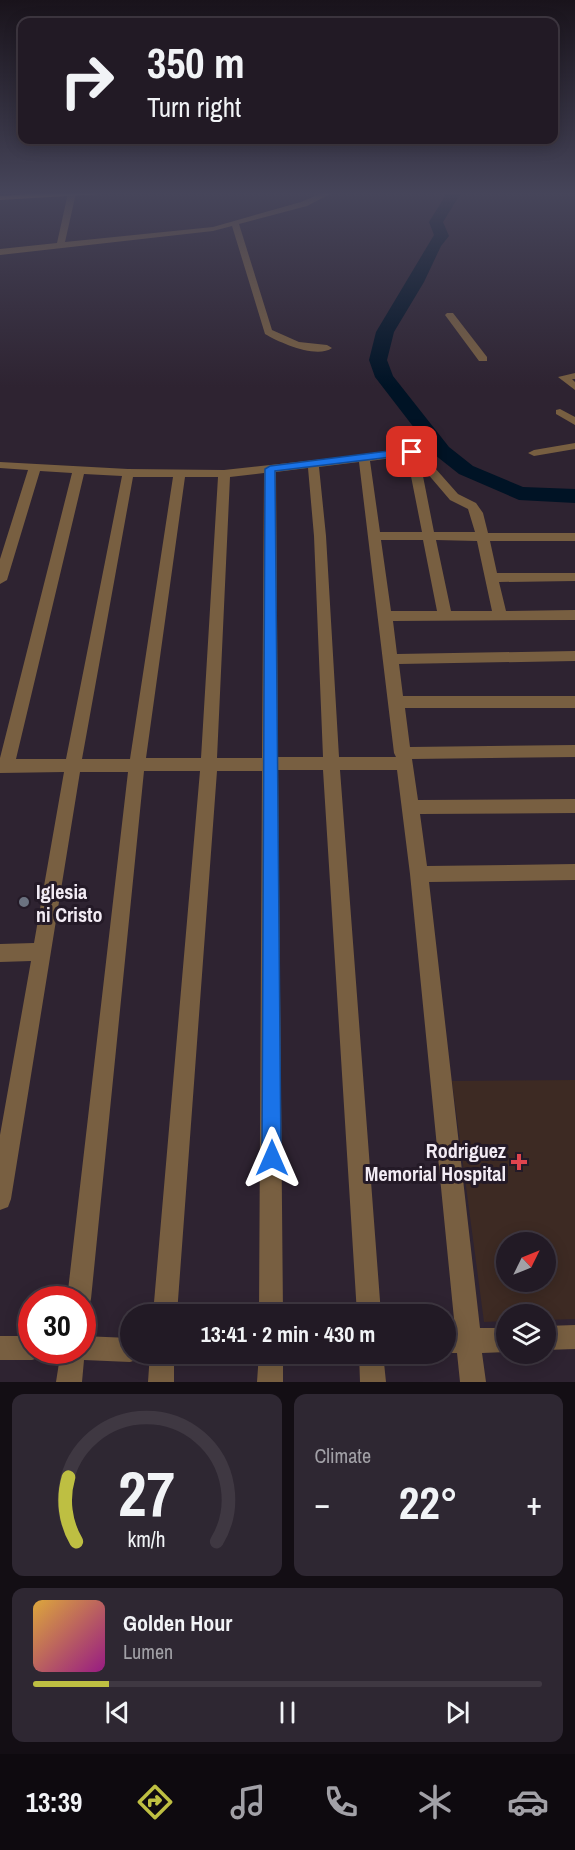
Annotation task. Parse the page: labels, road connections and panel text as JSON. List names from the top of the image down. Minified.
{"places":{"other":["Iglesia ni Cristo"],"health":["Rodriguez Memorial Hospital"]},"north":"top right","page":{"turn":["350 m","Turn right"],"limit":"30","trip":"13:41 · 2 min · 430 m","tile":"Climate","heat":["−","22°","+"],"song":["Golden Hour","Lumen"],"tabs":"13:39","gauge":["27","km/h"]}}
